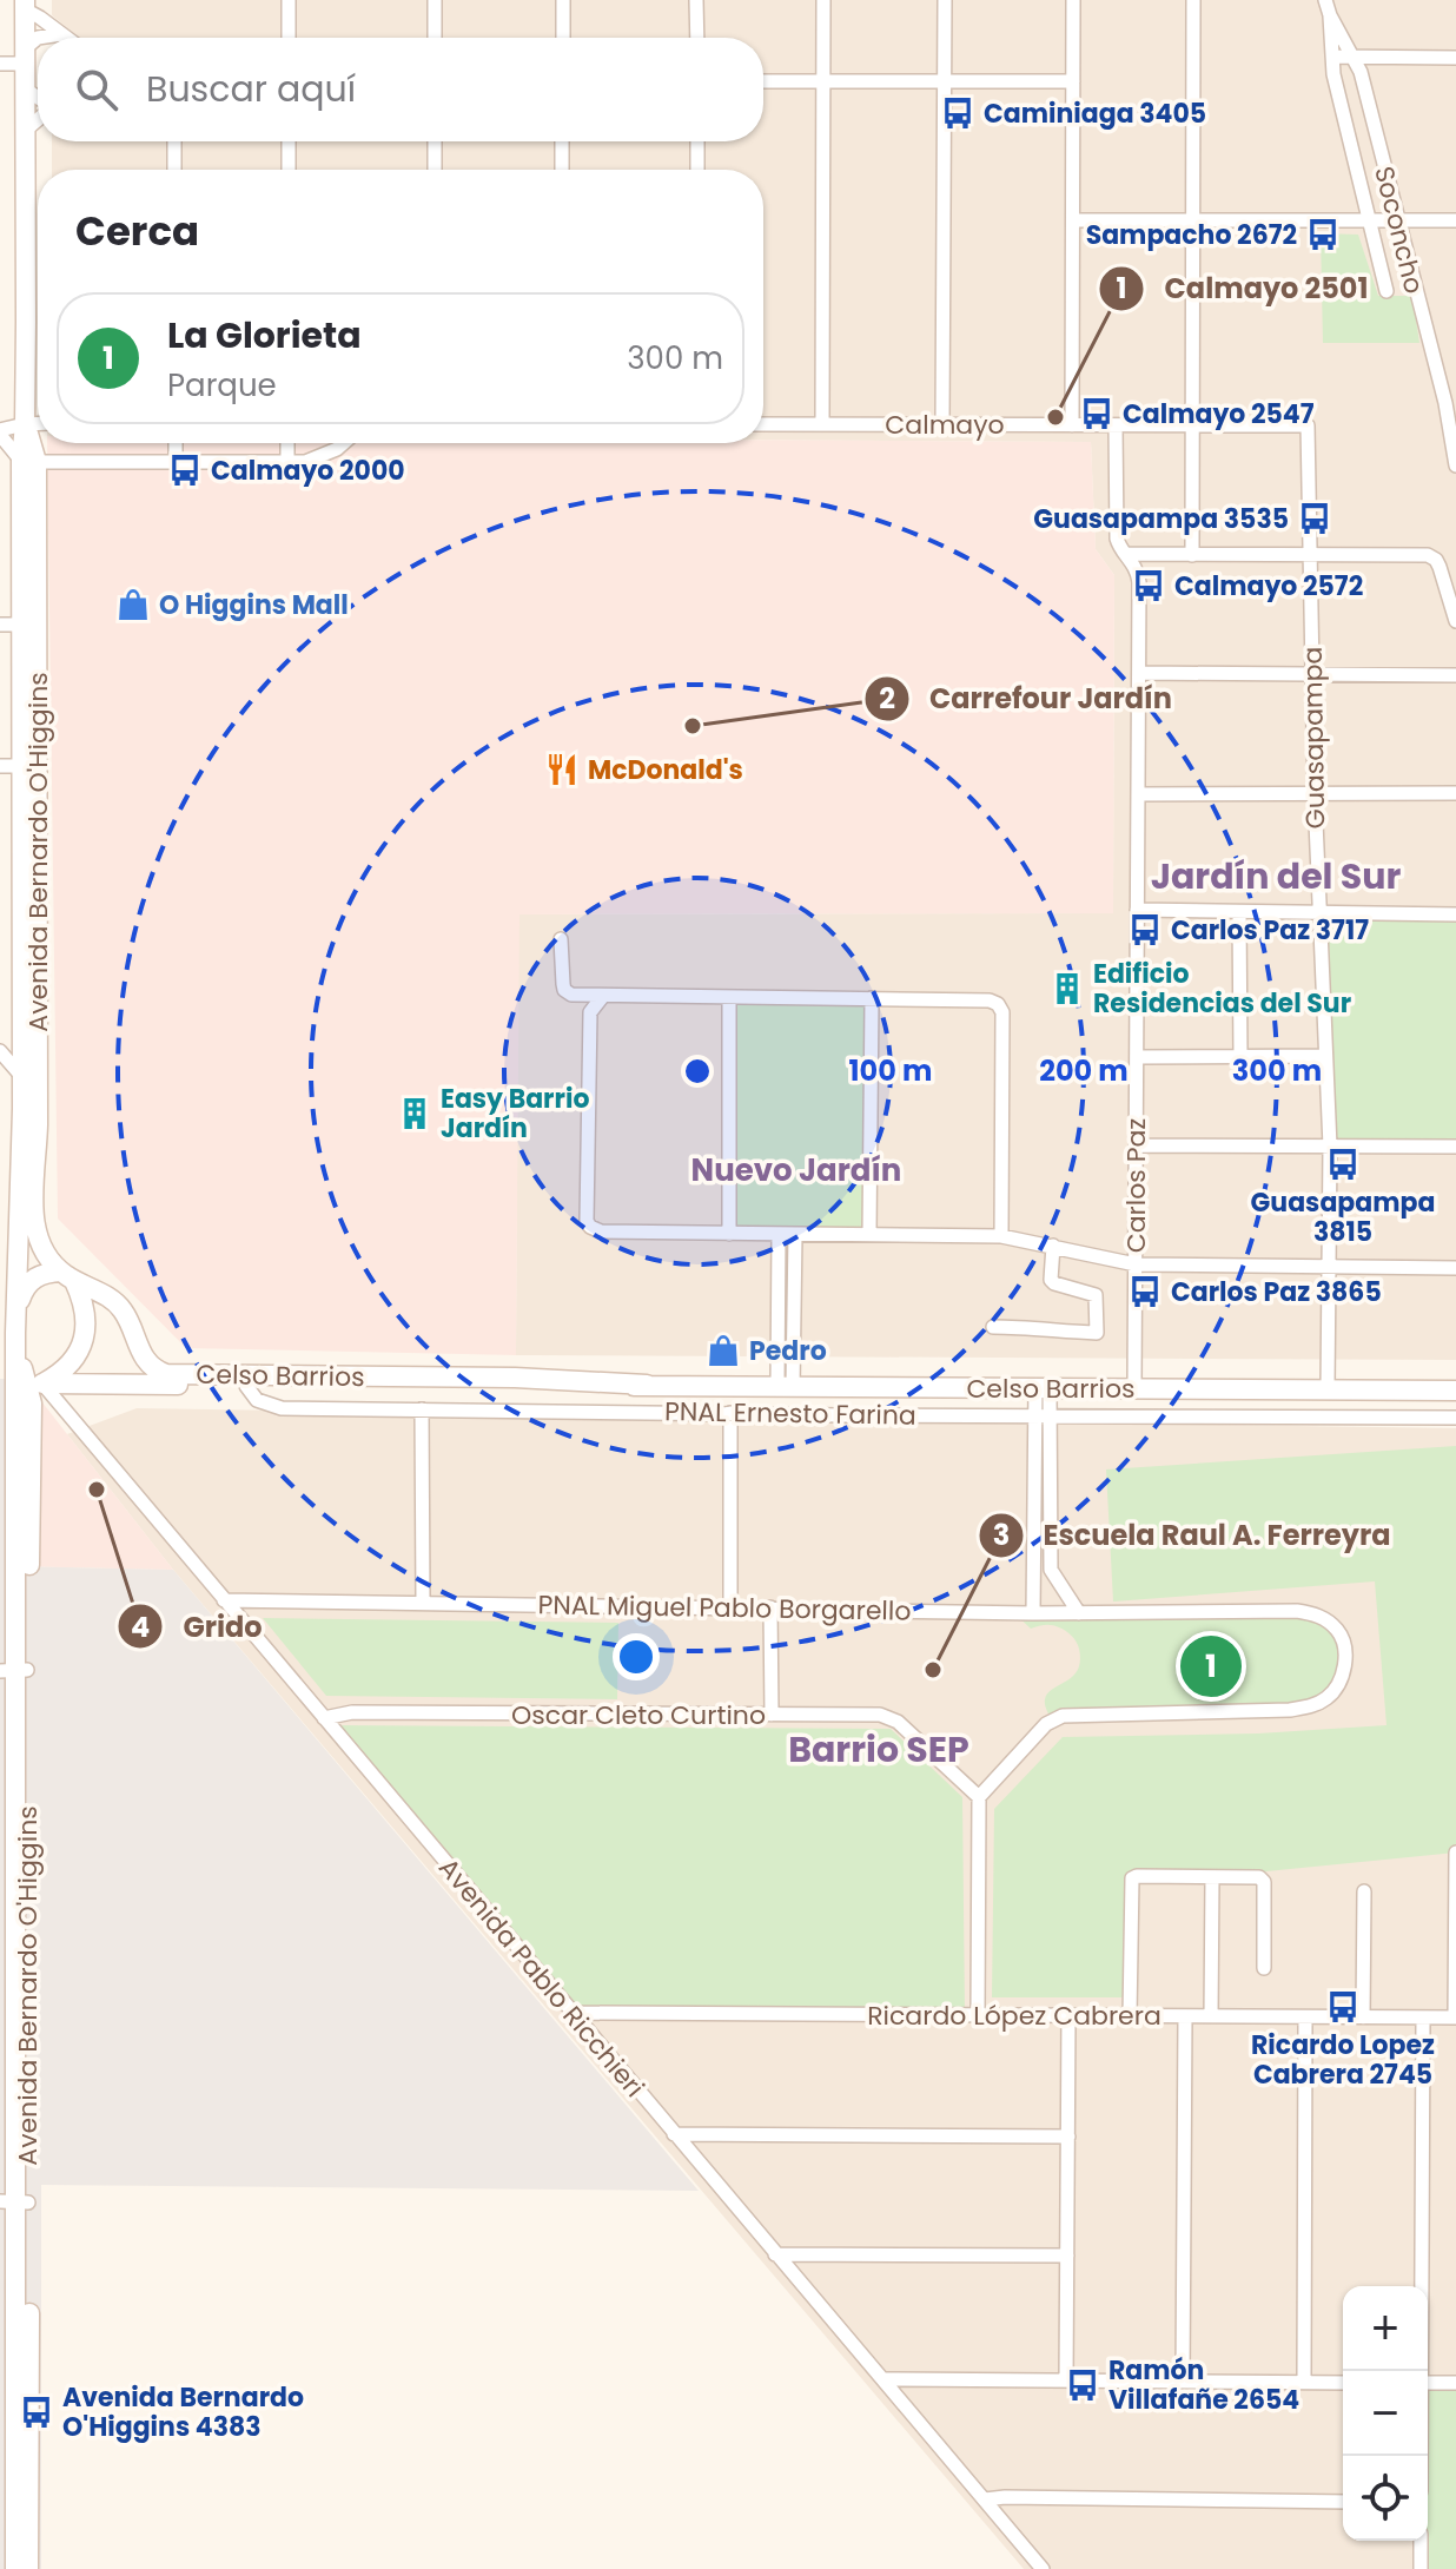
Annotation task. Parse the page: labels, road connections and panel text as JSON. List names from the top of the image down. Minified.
{"streets":{"main road":["Avenida Bernardo O'Higgins","Celso Barrios"],"street":["Soconcho","Calmayo","Guasapampa","Carlos Paz","PNAL Ernesto Farina","PNAL Miguel Pablo Borgarello","Oscar Cleto Curtino","Avenida Pablo Ricchieri","Ricardo López Cabrera"]},"crossings":[["Calmayo","Guasapampa"],["Calmayo","Carlos Paz"],["Guasapampa","Celso Barrios"],["Avenida Bernardo O'Higgins","Celso Barrios"],["Avenida Bernardo O'Higgins","Avenida Pablo Ricchieri"],["Carlos Paz","Celso Barrios"],["Celso Barrios","PNAL Ernesto Farina"],["Celso Barrios","Avenida Pablo Ricchieri"],["PNAL Miguel Pablo Borgarello","Oscar Cleto Curtino"],["PNAL Miguel Pablo Borgarello","Avenida Pablo Ricchieri"],["Oscar Cleto Curtino","Avenida Pablo Ricchieri"],["Avenida Pablo Ricchieri","Ricardo López Cabrera"]],"districts":["Jardín del Sur","Nuevo Jardín","Barrio SEP"],"places":{"bus stop":["Caminiaga 3405","Sampacho 2672","Calmayo 2547","Calmayo 2000","Guasapampa 3535","Calmayo 2572","Carlos Paz 3717","Guasapampa 3815","Carlos Paz 3865","Ricardo Lopez Cabrera 2745","Ramón Villafañe 2654","Avenida Bernardo O'Higgins 4383"],"other":["Calmayo 2501","Carrefour Jardín","Grido","Escuela Raul A. Ferreyra"],"shop":["O Higgins Mall","Pedro"],"restaurant":["McDonald's"],"building":["Edificio Residencias del Sur","Easy Barrio Jardín"]},"page":{"search":"Buscar aquí","heading":"Cerca","list":[{"mark":"1","name":"La Glorieta","note":"Parque","value":"300 m"}],"pins":"1","map_buttons":["+","−"]},"rings":["100 m","200 m","300 m"]}
